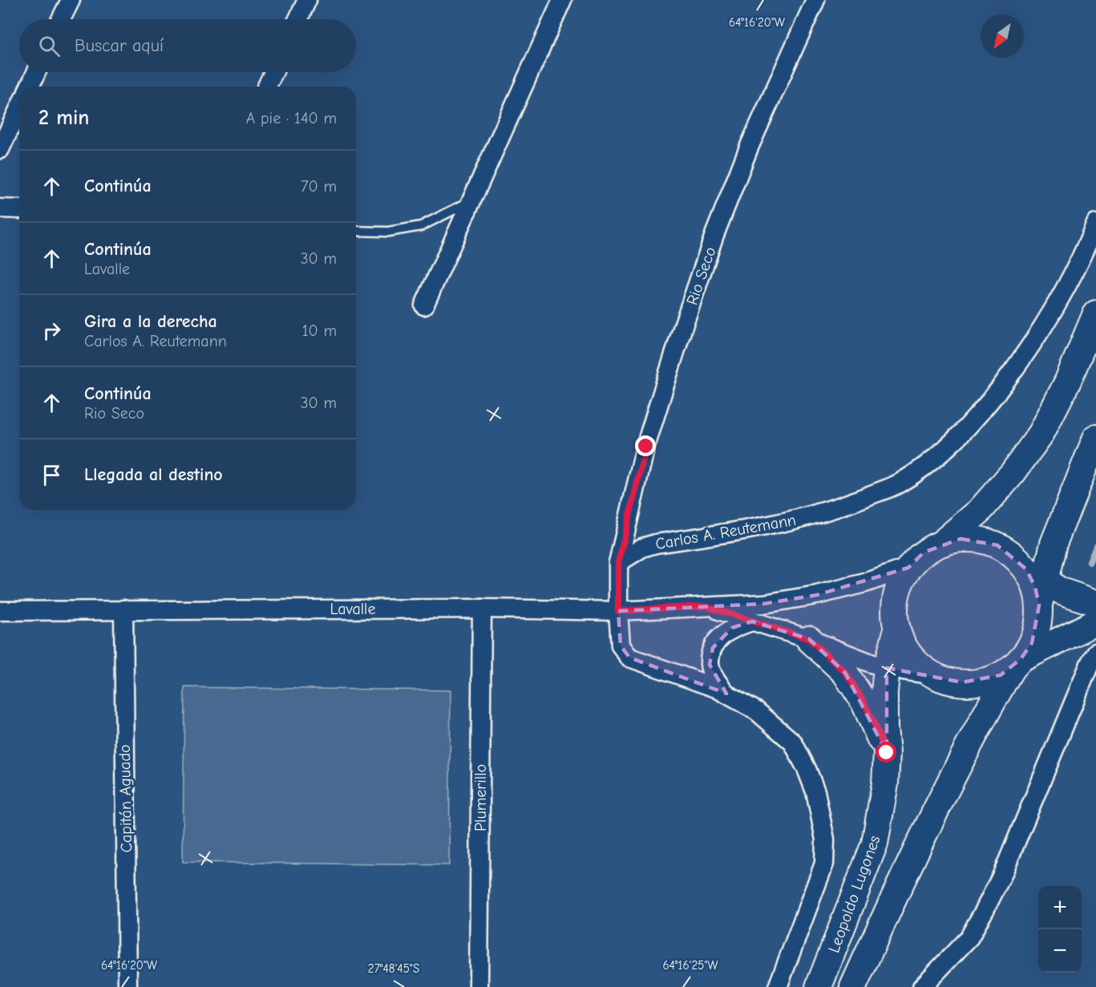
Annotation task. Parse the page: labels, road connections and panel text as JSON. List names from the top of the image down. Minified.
{"streets":{"main road":["Leopoldo Lugones"],"street":["Rio Seco","Carlos A. Reutemann","Lavalle","Plumerillo","Capitán Aguado"]},"crossings":[["Rio Seco","Carlos A. Reutemann"],["Lavalle","Plumerillo"],["Lavalle","Capitán Aguado"],["Lavalle","Leopoldo Lugones"]],"north":"bottom left","page":{"search":"Buscar aquí","heading":["2 min","A pie · 140 m"],"list":[["Continúa","70 m"],["Continúa","Lavalle","30 m"],["Gira a la derecha","Carlos A. Reutemann","10 m"],["Continúa","Rio Seco","30 m"],"Llegada al destino"],"map_buttons":["+","−"]},"coordinates":["64°16'20\"W","64°16'25\"W","27°48'45\"S"]}
